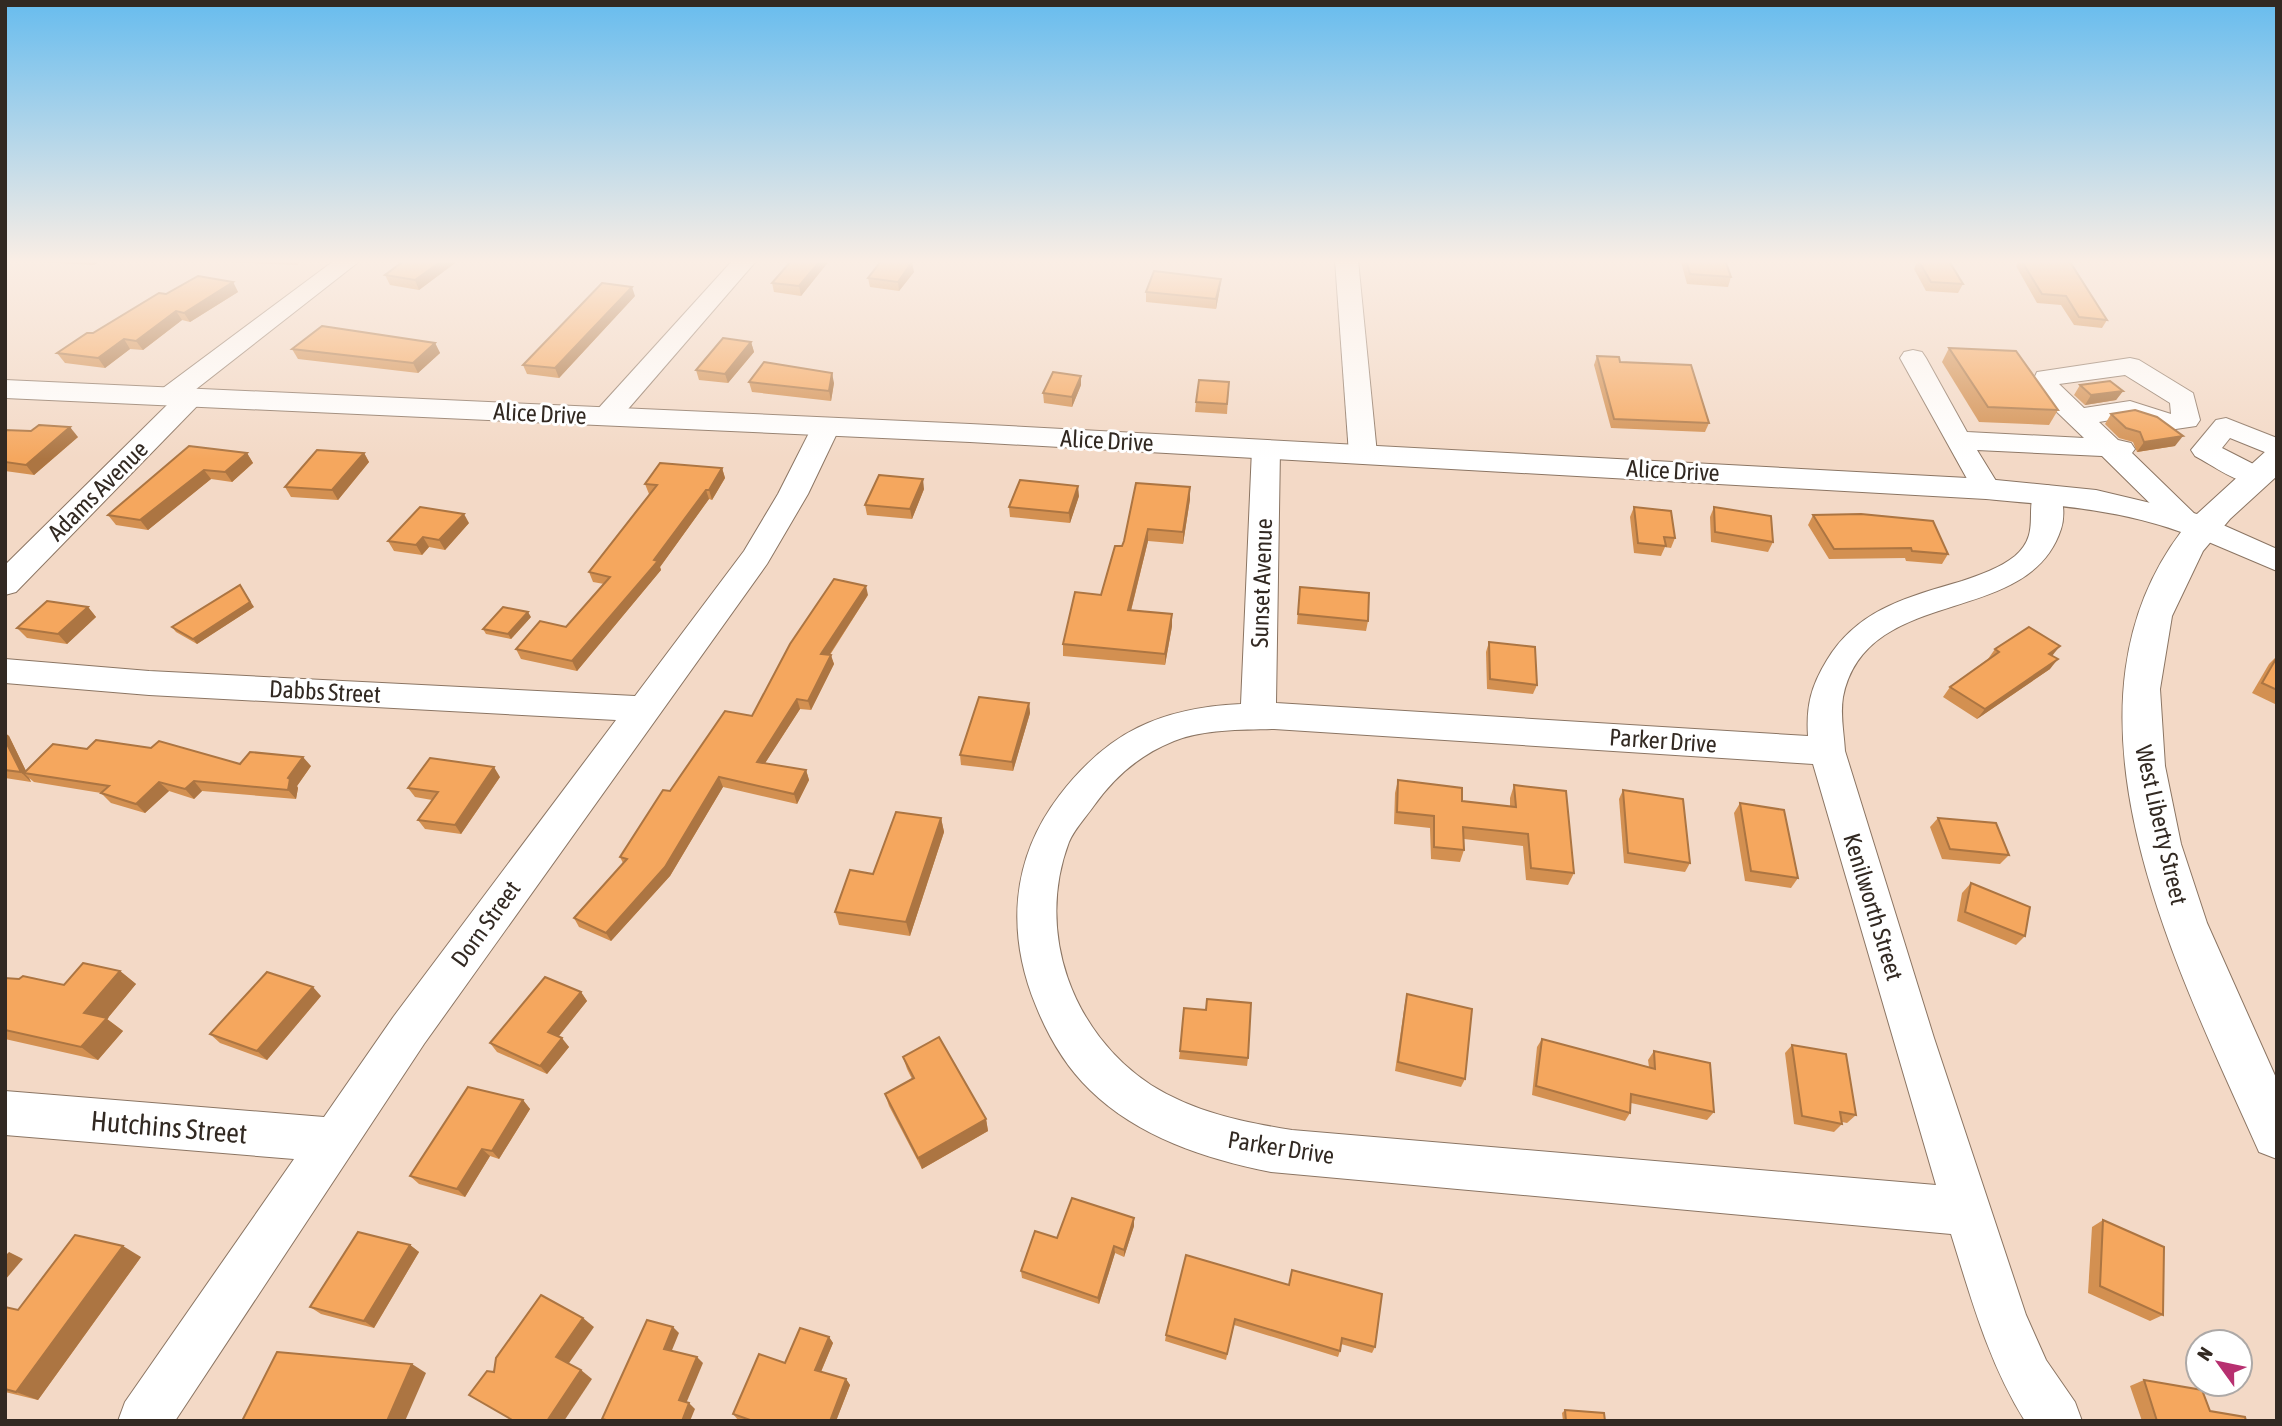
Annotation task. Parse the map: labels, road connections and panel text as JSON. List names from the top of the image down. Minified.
{"streets":{"main road":["Alice Drive","West Liberty Street"],"street":["Adams Avenue","Sunset Avenue","Dabbs Street","Parker Drive","Kenilworth Street","Dorn Street","Hutchins Street"]},"crossings":[["Alice Drive","Adams Avenue"],["Alice Drive","Sunset Avenue"],["Alice Drive","West Liberty Street"],["Alice Drive","Kenilworth Street"],["Alice Drive","Dorn Street"],["Sunset Avenue","Parker Drive"],["Dabbs Street","Dorn Street"],["Parker Drive","Kenilworth Street"],["Dorn Street","Hutchins Street"]],"north":"top left"}
